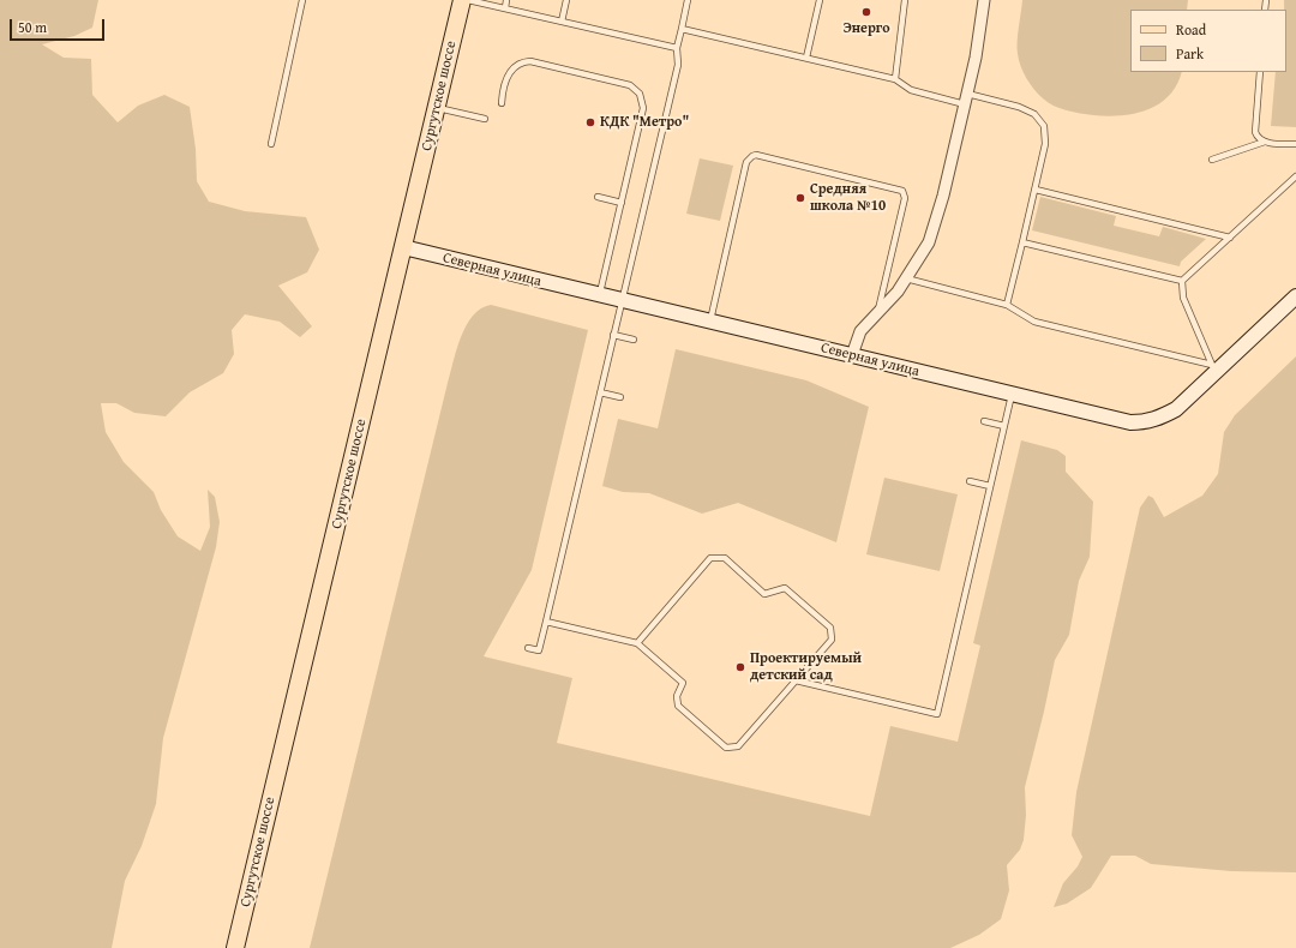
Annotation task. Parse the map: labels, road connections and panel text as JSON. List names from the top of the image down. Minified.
{"streets":{"main road":["Сургутское шоссе"],"street":["Северная улица"]},"crossings":[["Сургутское шоссе","Северная улица"]],"places":["Энерго","КДК \"Метро\"","Средняя школа №10","Проектируемый детский сад"],"legend":["Road","Park"],"scale_bar":"50 m"}
